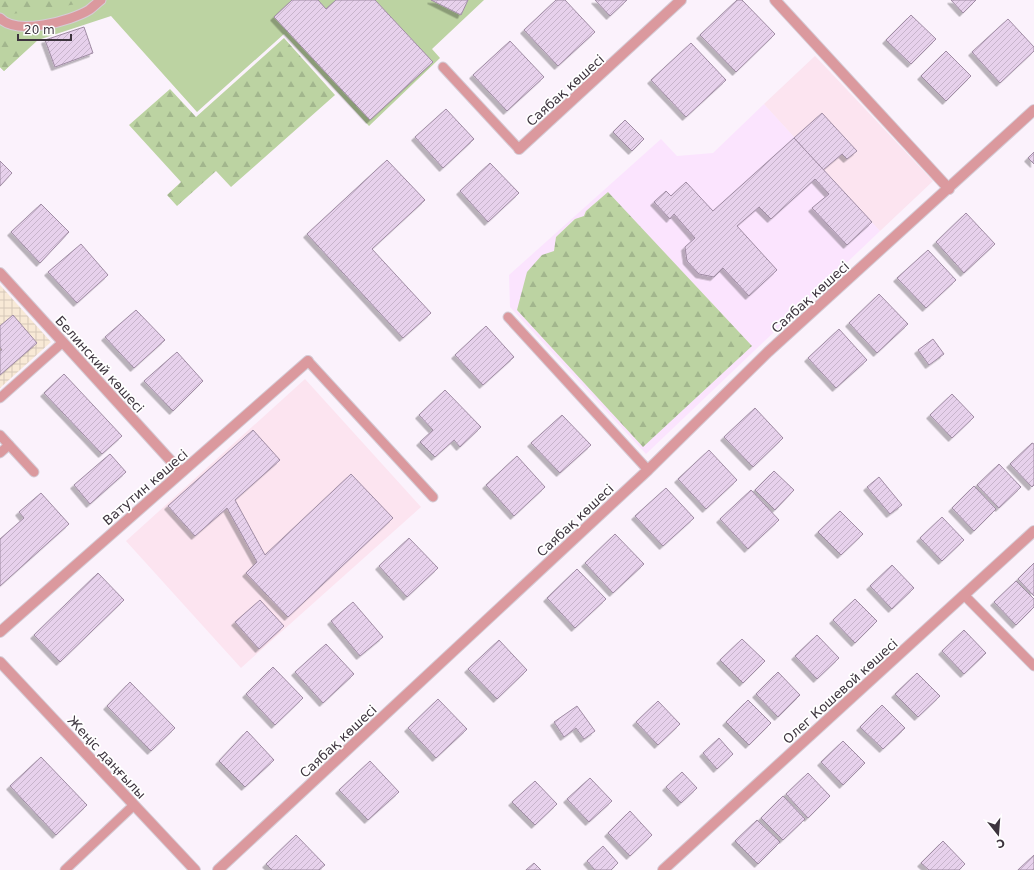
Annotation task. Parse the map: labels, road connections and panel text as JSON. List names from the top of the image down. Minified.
{"streets":{"street":["Саябақ көшесі","Белинский көшесі","Ватутин көшесі","Олег Кошевой көшесі","Жеңіс даңғылы"]},"crossings":[["Белинский көшесі","Ватутин көшесі"]],"scale_bar":"20 m","north":"bottom"}
